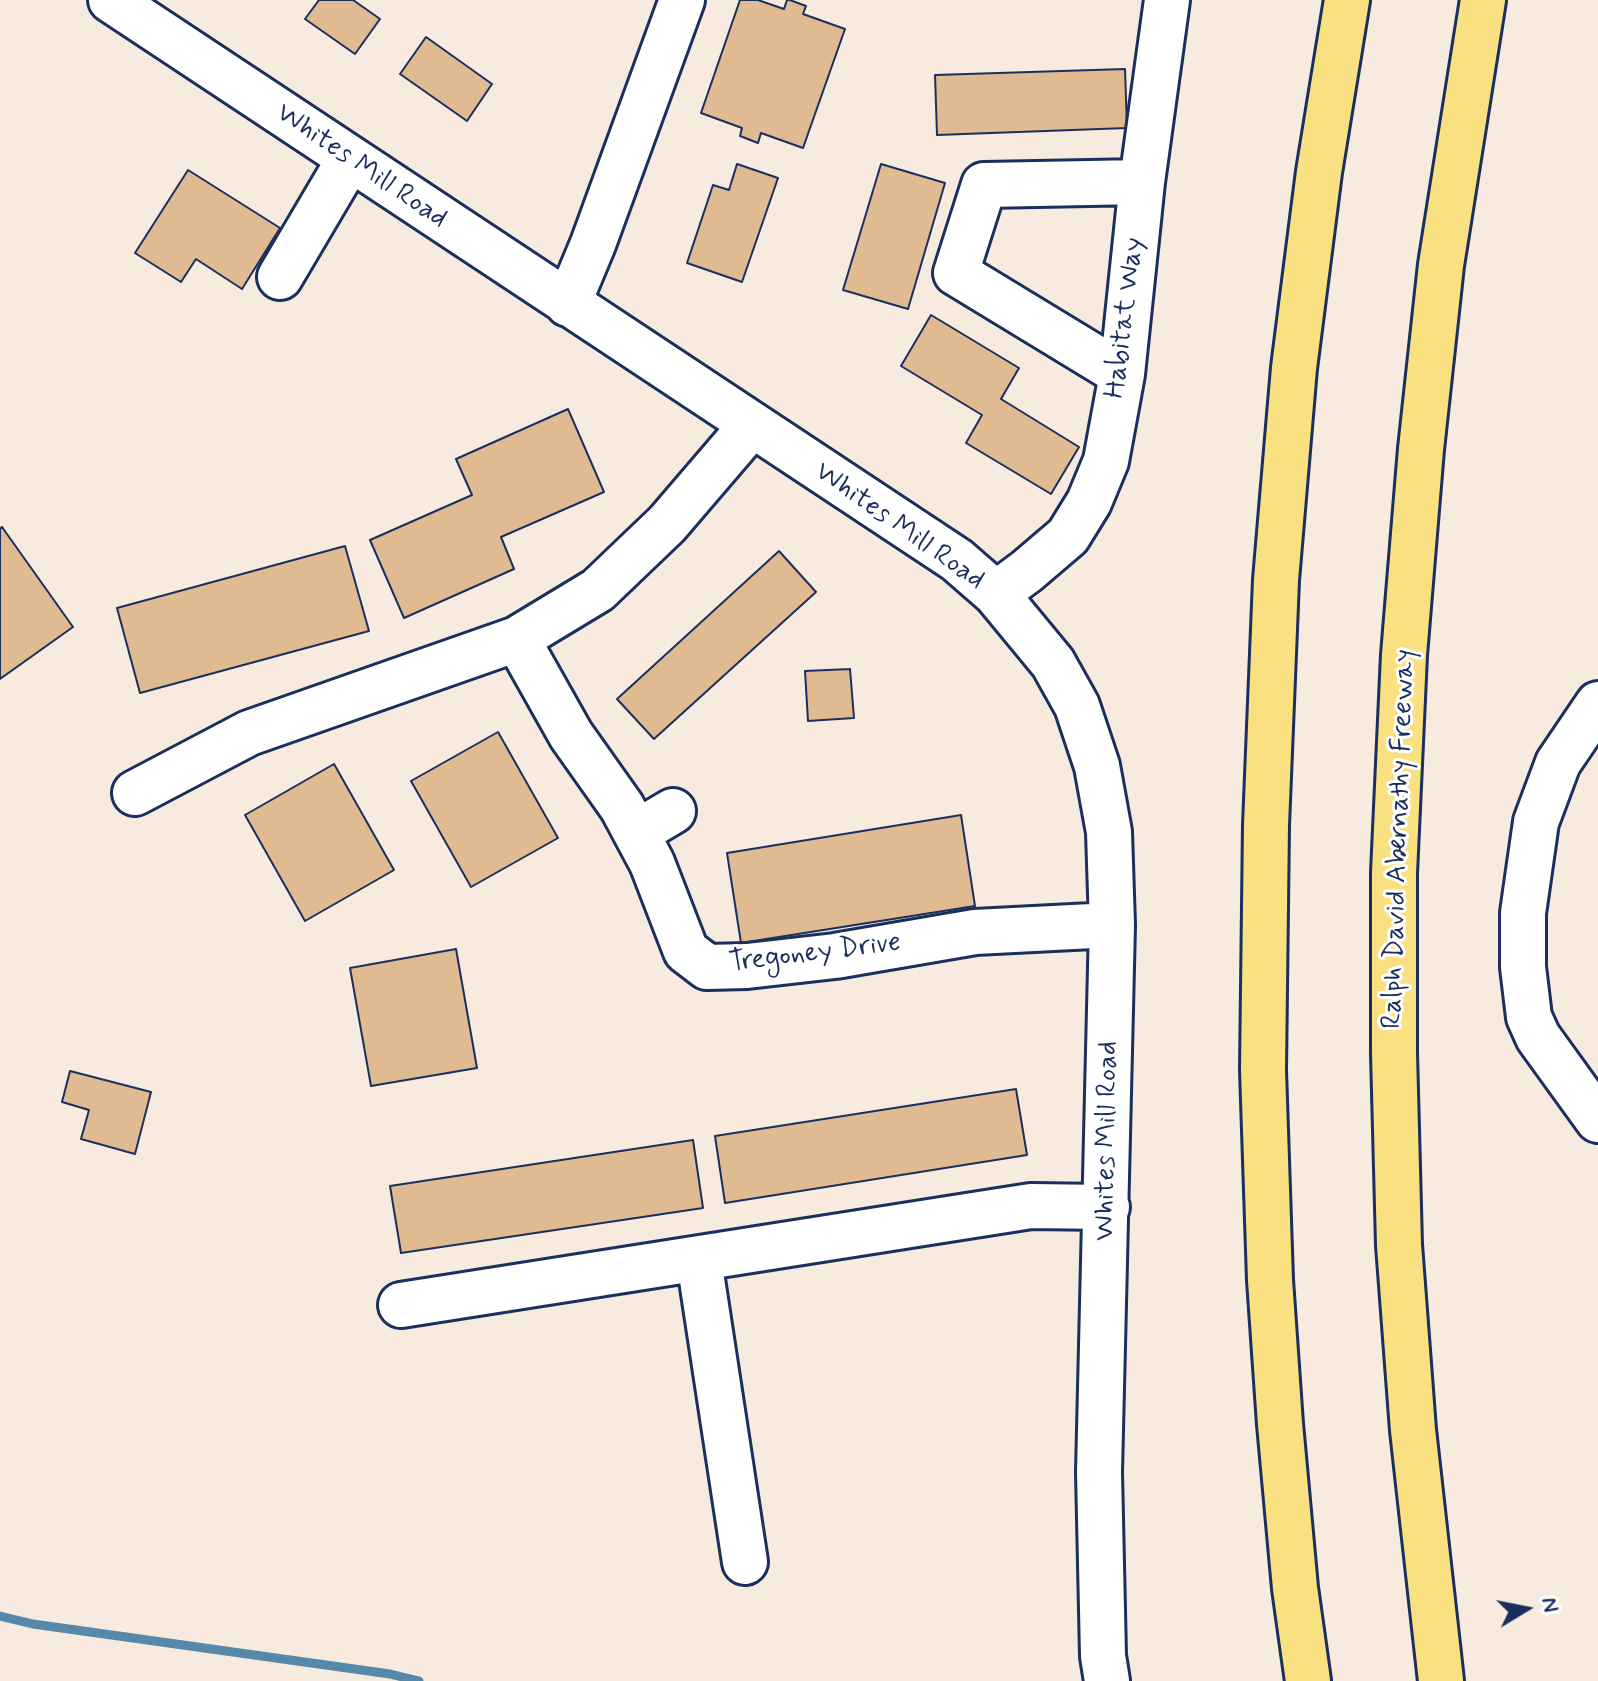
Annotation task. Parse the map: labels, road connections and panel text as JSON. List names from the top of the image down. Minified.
{"streets":{"highway":["Ralph David Abernathy Freeway"],"street":["Whites Mill Road","Habitat Way","Tregoney Drive"]},"crossings":[["Whites Mill Road","Habitat Way"],["Whites Mill Road","Tregoney Drive"]],"north":"right"}
